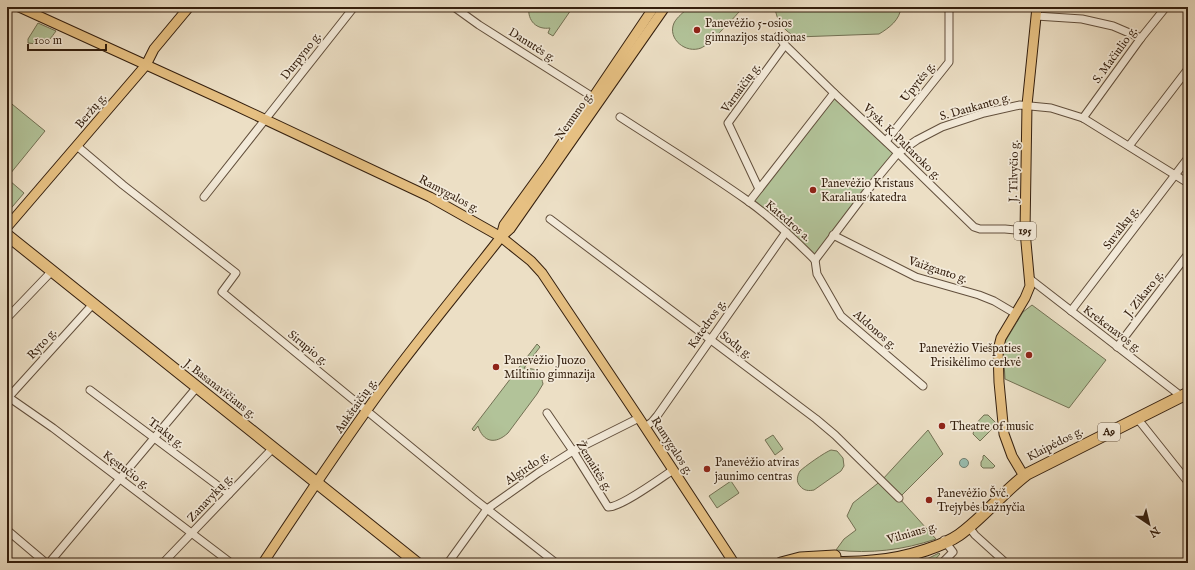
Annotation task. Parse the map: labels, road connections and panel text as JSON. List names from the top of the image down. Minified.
{"streets":{"highway":["J. Basanavičiaus g.","A9","Klaipėdos g.","Vilniaus g."],"main road":["Beržų g.","Nemuno g.","J. Tilvyčio g.","Ramygalos g.","195","Aukštaičių g."],"street":["Danutės g.","S. Mačiulio g.","Durpyno g.","Upytės g.","Varnaičių g.","S. Daukanto g.","Vysk. K. Paltaroko g.","Katedros a.","Suvalkų g.","Vaižganto g.","J. Zikaro g.","Katedros g.","Krekenavos g.","Aldonos g.","Ryto g.","Sodų g.","Sirupio g.","Trakų g.","Žemaitės g.","Algirdo g.","Kęstučio g.","Zanavykų g."]},"crossings":[["Danutės g.","Nemuno g."],["S. Mačiulio g.","S. Daukanto g."],["Durpyno g.","Ramygalos g."],["Upytės g.","Vysk. K. Paltaroko g."],["Varnaičių g.","Vysk. K. Paltaroko g."],["Varnaičių g.","Katedros a."],["S. Daukanto g.","Vysk. K. Paltaroko g."],["S. Daukanto g.","J. Tilvyčio g."],["S. Daukanto g.","Katedros a."],["S. Daukanto g.","Suvalkų g."],["Beržų g.","Ramygalos g."],["Beržų g.","Sirupio g."],["Nemuno g.","Ramygalos g."],["Nemuno g.","Aukštaičių g."],["Vysk. K. Paltaroko g.","J. Tilvyčio g."],["Vysk. K. Paltaroko g.","Katedros a."],["J. Tilvyčio g.","Vaižganto g."],["J. Tilvyčio g.","Krekenavos g."],["J. Tilvyčio g.","Klaipėdos g."],["Ramygalos g.","Katedros g."],["Ramygalos g.","Žemaitės g."],["Ramygalos g.","Algirdo g."],["Katedros a.","Vaižganto g."],["Katedros a.","Katedros g."],["Katedros a.","Aldonos g."],["Suvalkų g.","Krekenavos g."],["J. Zikaro g.","Krekenavos g."],["Katedros g.","Sodų g."],["Krekenavos g.","Klaipėdos g."],["Ryto g.","J. Basanavičiaus g."],["Ryto g.","Kęstučio g."],["Sirupio g.","Aukštaičių g."],["Sirupio g.","Algirdo g."],["J. Basanavičiaus g.","Aukštaičių g."],["J. Basanavičiaus g.","Zanavykų g."],["Trakų g.","Zanavykų g."],["Klaipėdos g.","Vilniaus g."],["Žemaitės g.","Algirdo g."],["Kęstučio g.","Zanavykų g."]],"places":["Panevėžio 5-osios gimnazijos stadionas","Panevėžio Kristaus Karaliaus katedra","Panevėžio Viešpaties Prisikėlimo cerkvė","Panevėžio Juozo Miltinio gimnazija","Theatre of music","Panevėžio atviras jaunimo centras","Panevėžio Švč. Trejybės bažnyčia"],"scale_bar":"100 m","north":"bottom right"}
